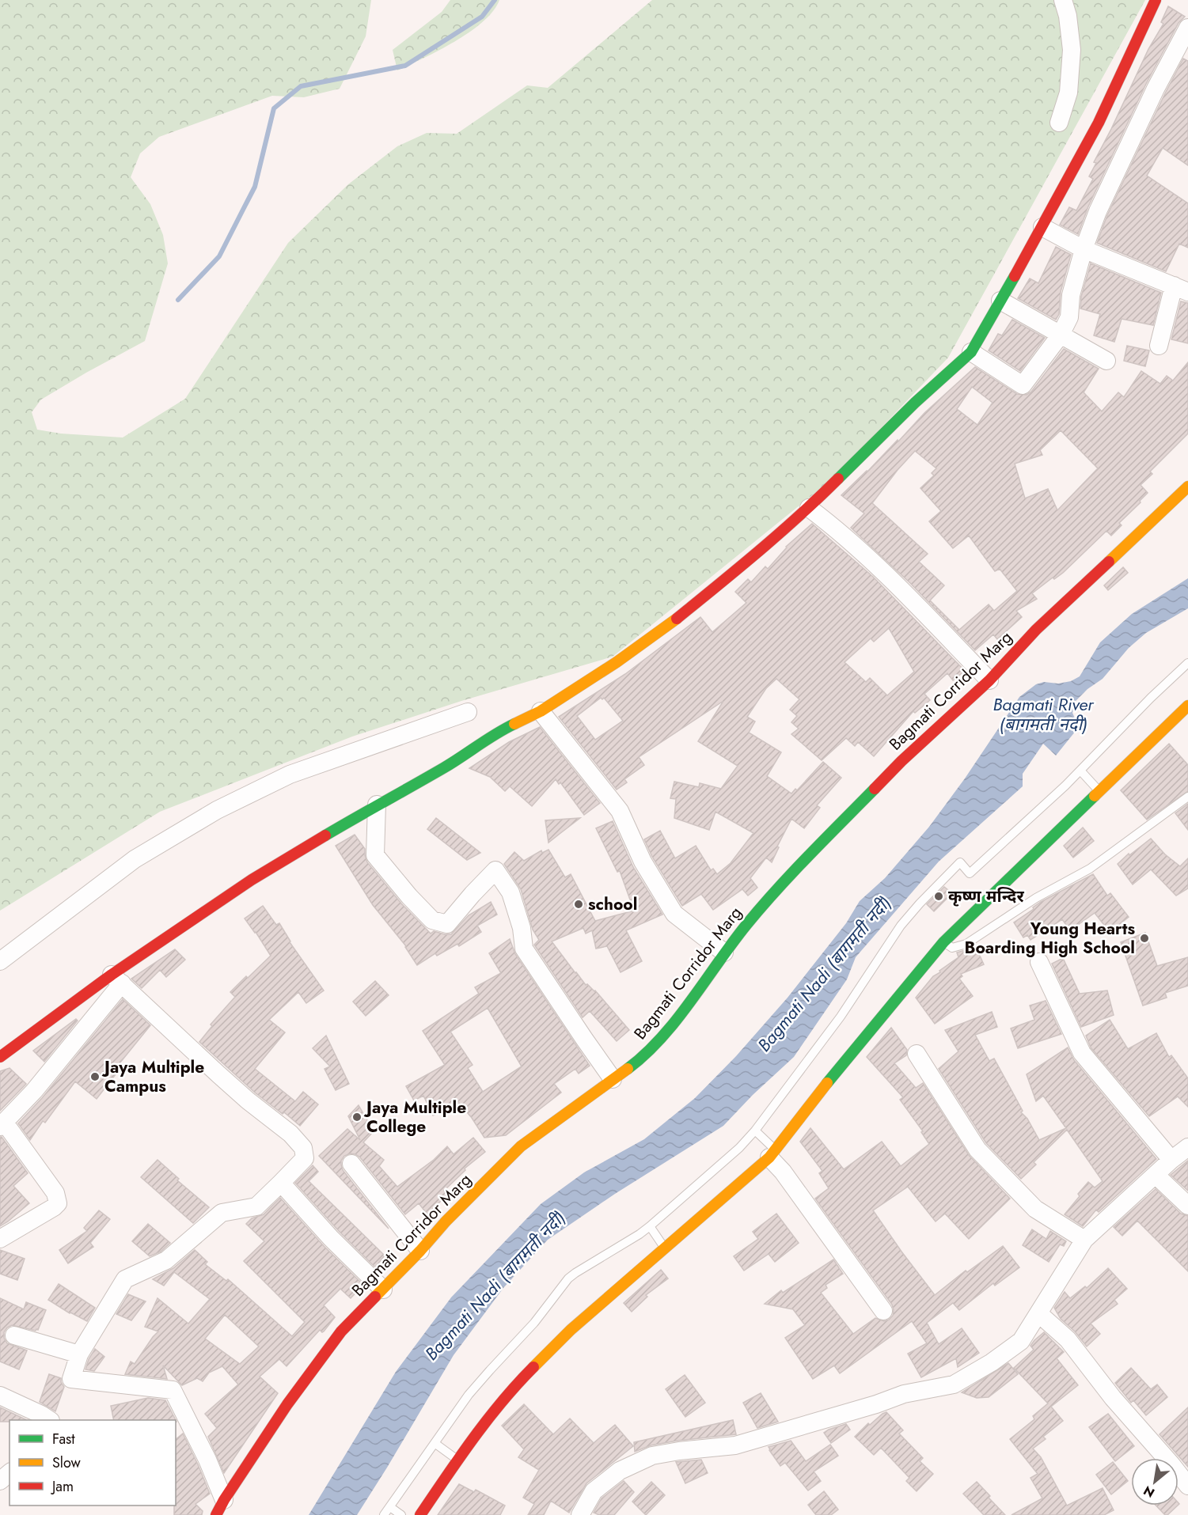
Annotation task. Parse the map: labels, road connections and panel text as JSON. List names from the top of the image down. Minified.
{"streets":{"street":["Bagmati Corridor Marg"]},"water":["Bagmati River (बागमती नदी)","Bagmati Nadi (बागमती नदी)"],"places":["कृष्ण मन्दिर","school","Young Hearts Boarding High School","Jaya Multiple Campus","Jaya Multiple College"],"legend":["Fast","Slow","Jam"],"north":"bottom left"}
